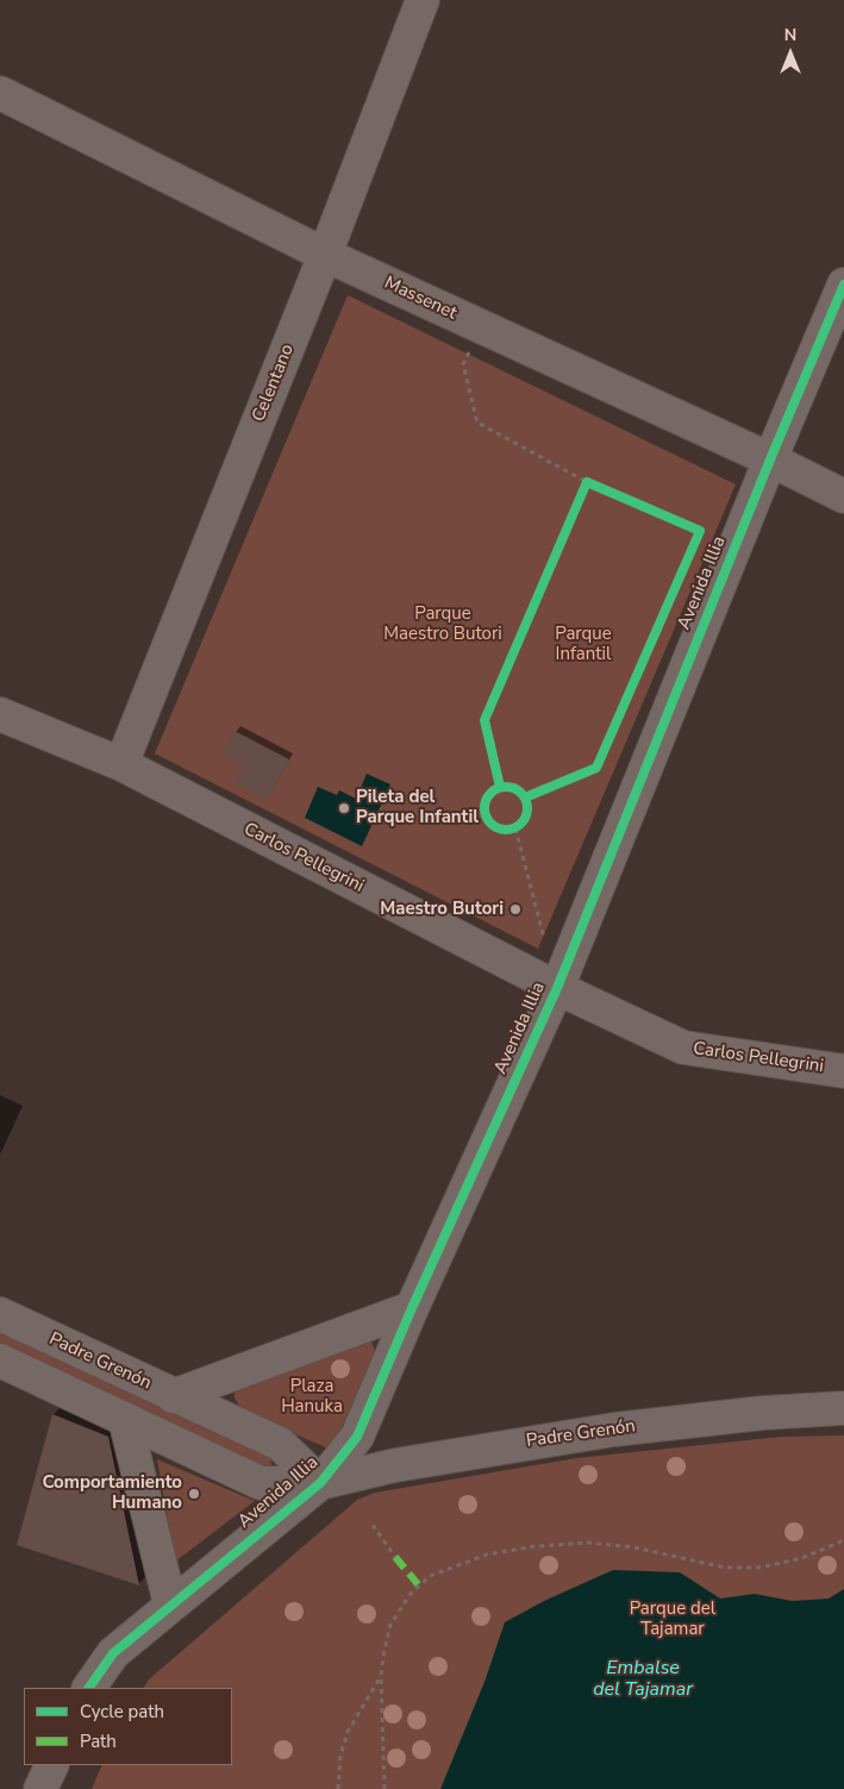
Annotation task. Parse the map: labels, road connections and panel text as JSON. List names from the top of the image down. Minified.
{"streets":{"street":["Massenet","Celentano","Avenida Illia","Carlos Pellegrini","Padre Grenón"]},"crossings":[["Massenet","Celentano"],["Massenet","Avenida Illia"],["Celentano","Carlos Pellegrini"],["Avenida Illia","Carlos Pellegrini"],["Avenida Illia","Padre Grenón"]],"water":["Embalse del Tajamar"],"parks":["Parque Maestro Butori","Parque Infantil","Plaza Hanuka","Parque del Tajamar"],"places":["Pileta del Parque Infantil","Maestro Butori","Comportamiento Humano"],"legend":["Cycle path","Path"],"north":"top"}
